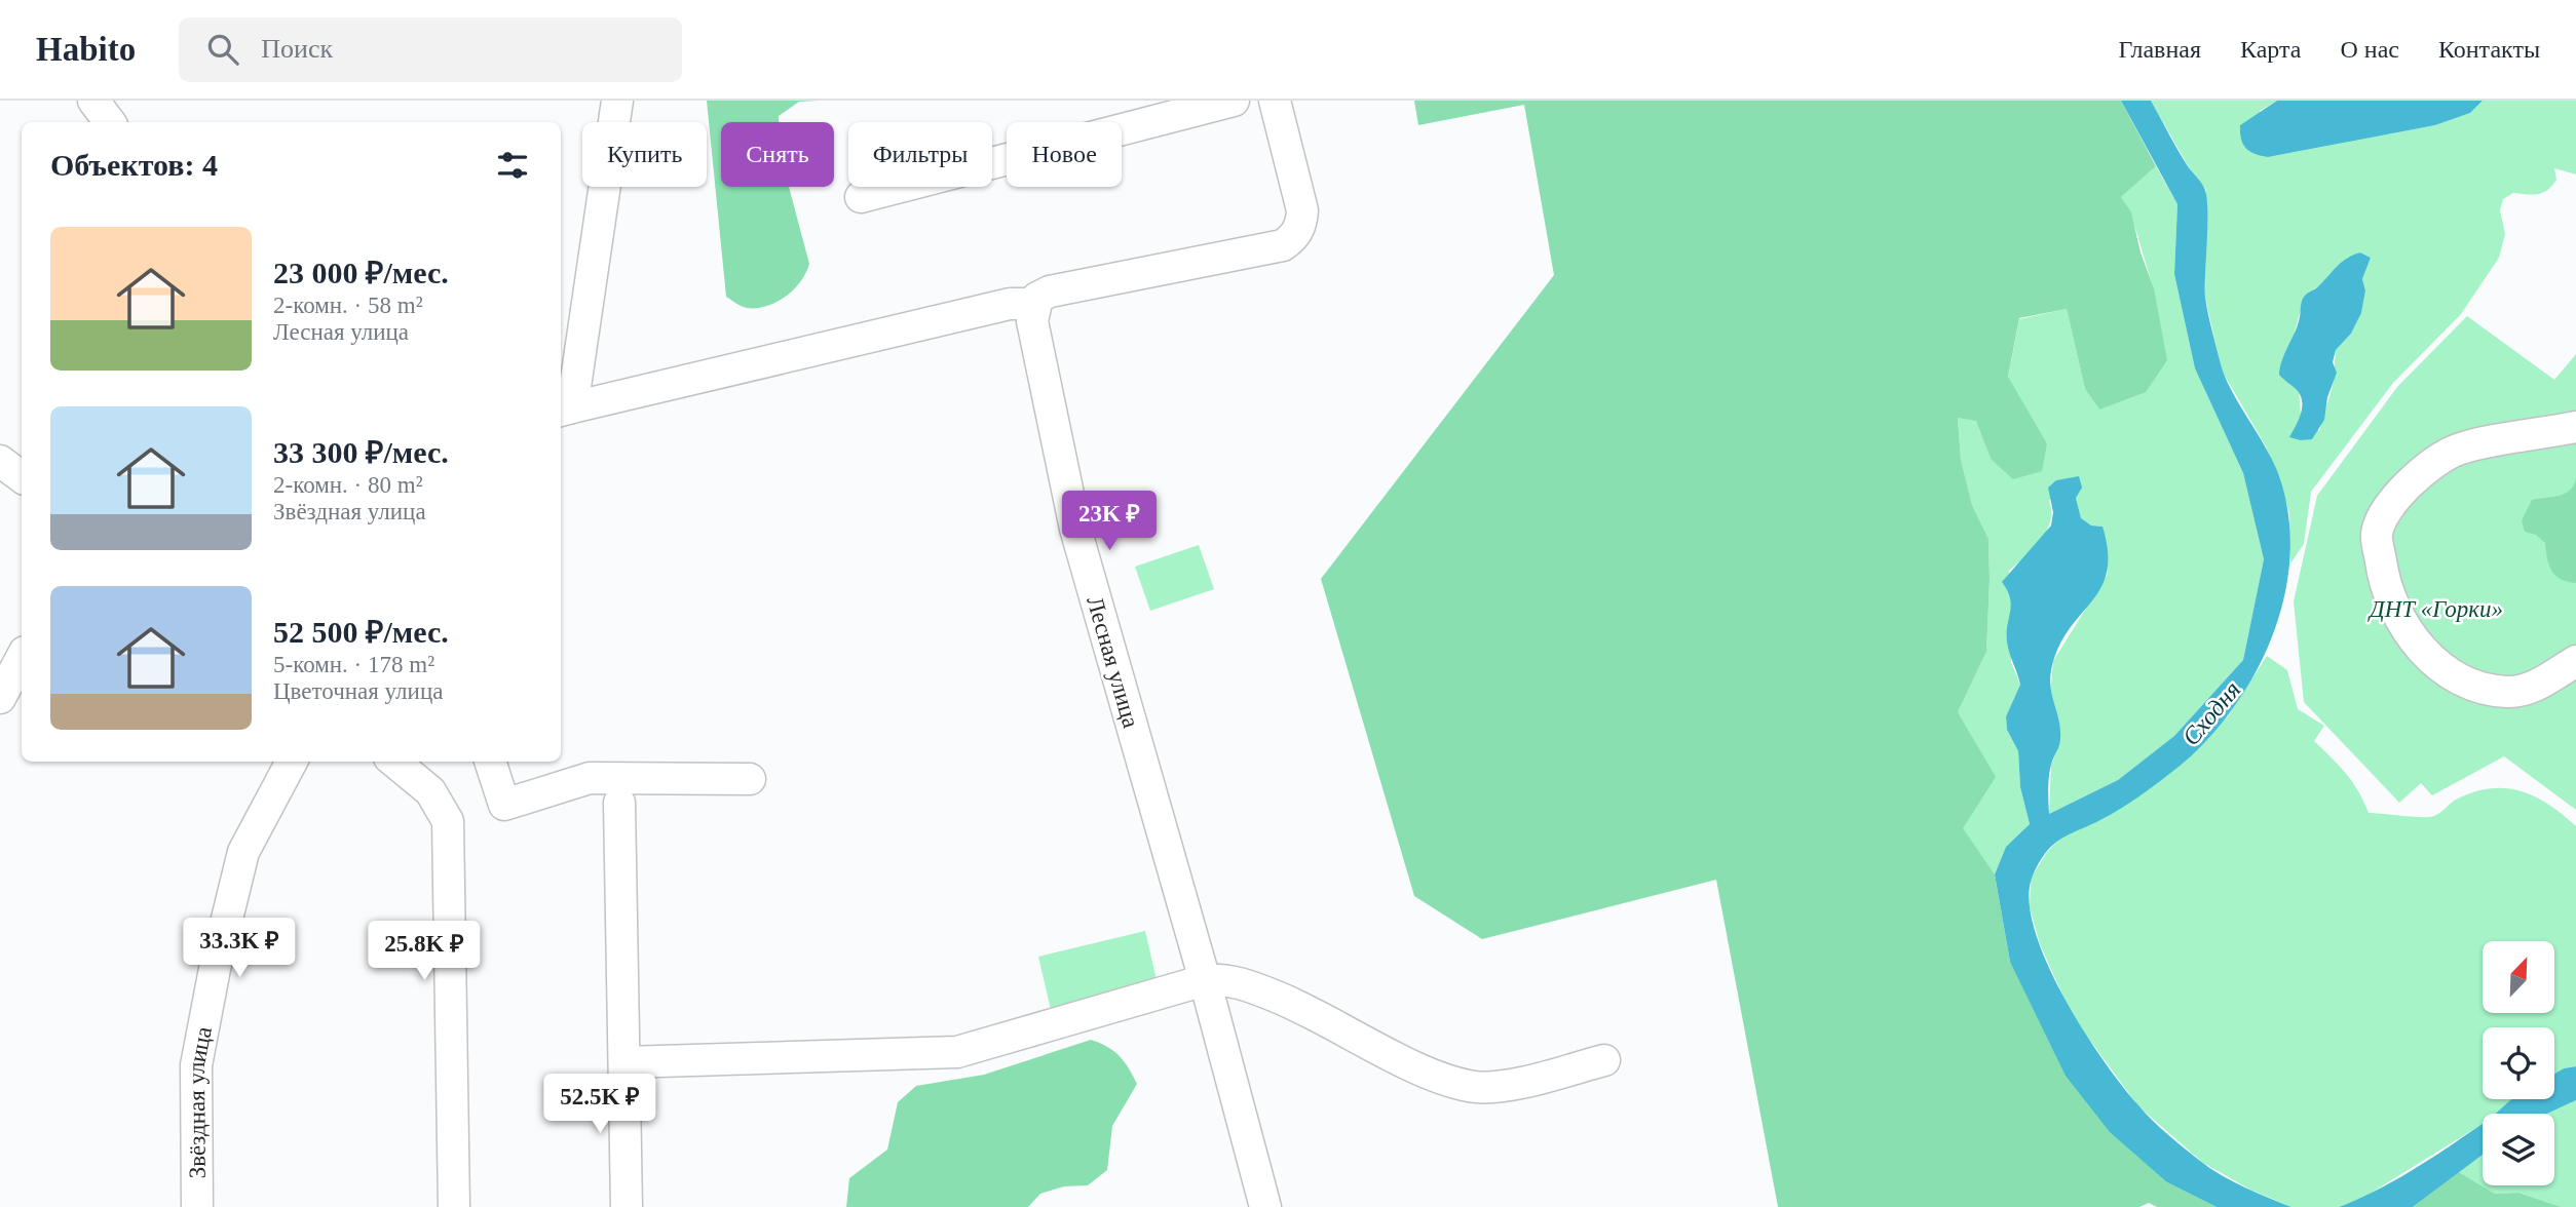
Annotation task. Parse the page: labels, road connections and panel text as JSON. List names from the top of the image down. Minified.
{"streets":{"street":["Лесная улица","Звёздная улица"]},"water":["Сходня"],"parks":["ДНТ «Горки»"],"north":"top right","page":{"header":"Habito","search":"Поиск","nav":["Главная","Карта","О нас","Контакты"],"chip":["Купить","Снять","Фильтры","Новое"],"heading":"Объектов: 4","list":[{"name":"23 000 ₽/мес.","note":"2-комн. · 58 m² · Лесная улица"},{"name":"33 300 ₽/мес.","note":"2-комн. · 80 m² · Звёздная улица"},{"name":"52 500 ₽/мес.","note":"5-комн. · 178 m² · Цветочная улица"}],"price":["23K ₽","33.3K ₽","25.8K ₽","52.5K ₽"]}}
